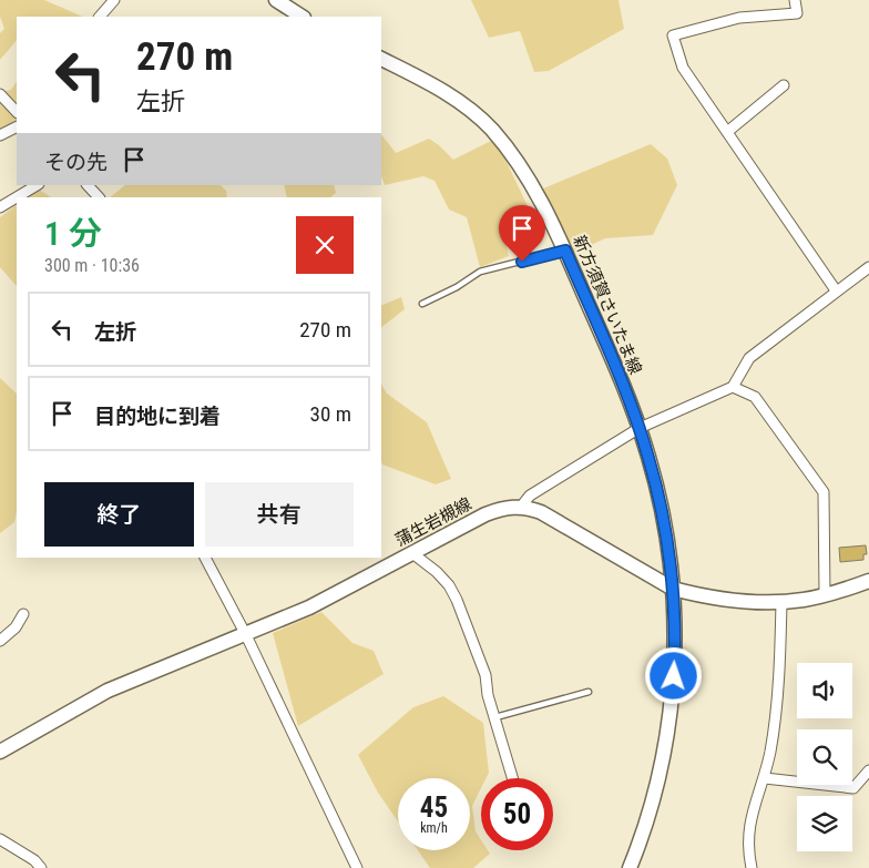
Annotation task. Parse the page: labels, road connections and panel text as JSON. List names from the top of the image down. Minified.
{"streets":{"main road":["新方須賀さいたま線","蒲生岩槻線"]},"crossings":[["新方須賀さいたま線","蒲生岩槻線"]],"page":{"turn":["270 m","左折"],"then":"その先","heading":["1 分","300 m · 10:36"],"list":[{"name":"左折","value":"270 m"},{"name":"目的地に到着","value":"30 m"}],"buttons":["終了","共有"],"speed":"45 km/h","limit":"50"}}
